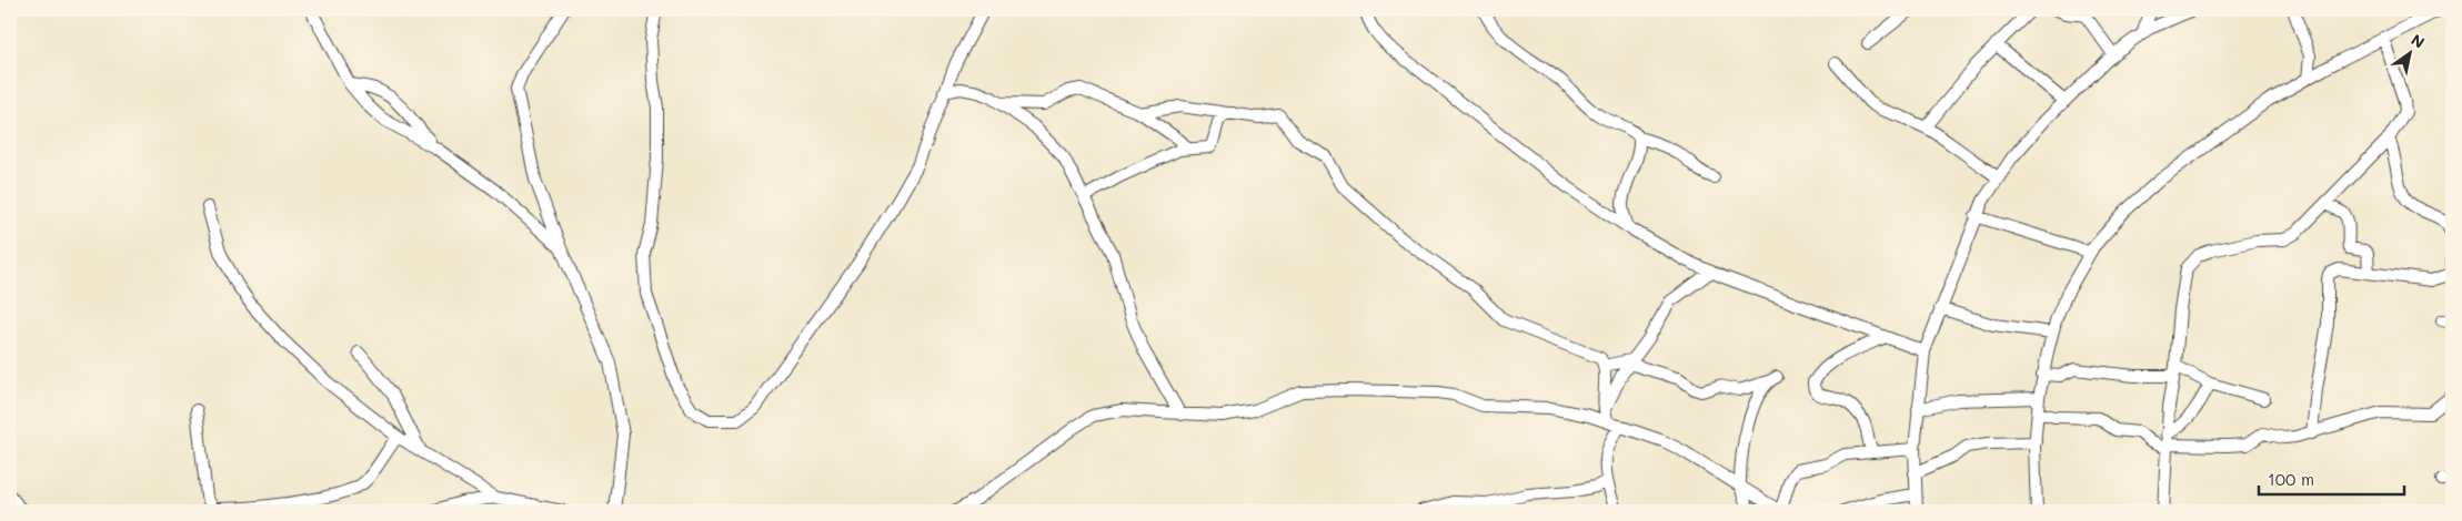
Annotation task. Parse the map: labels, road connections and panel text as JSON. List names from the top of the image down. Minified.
{"scale_bar":"100 m","north":"top right"}
